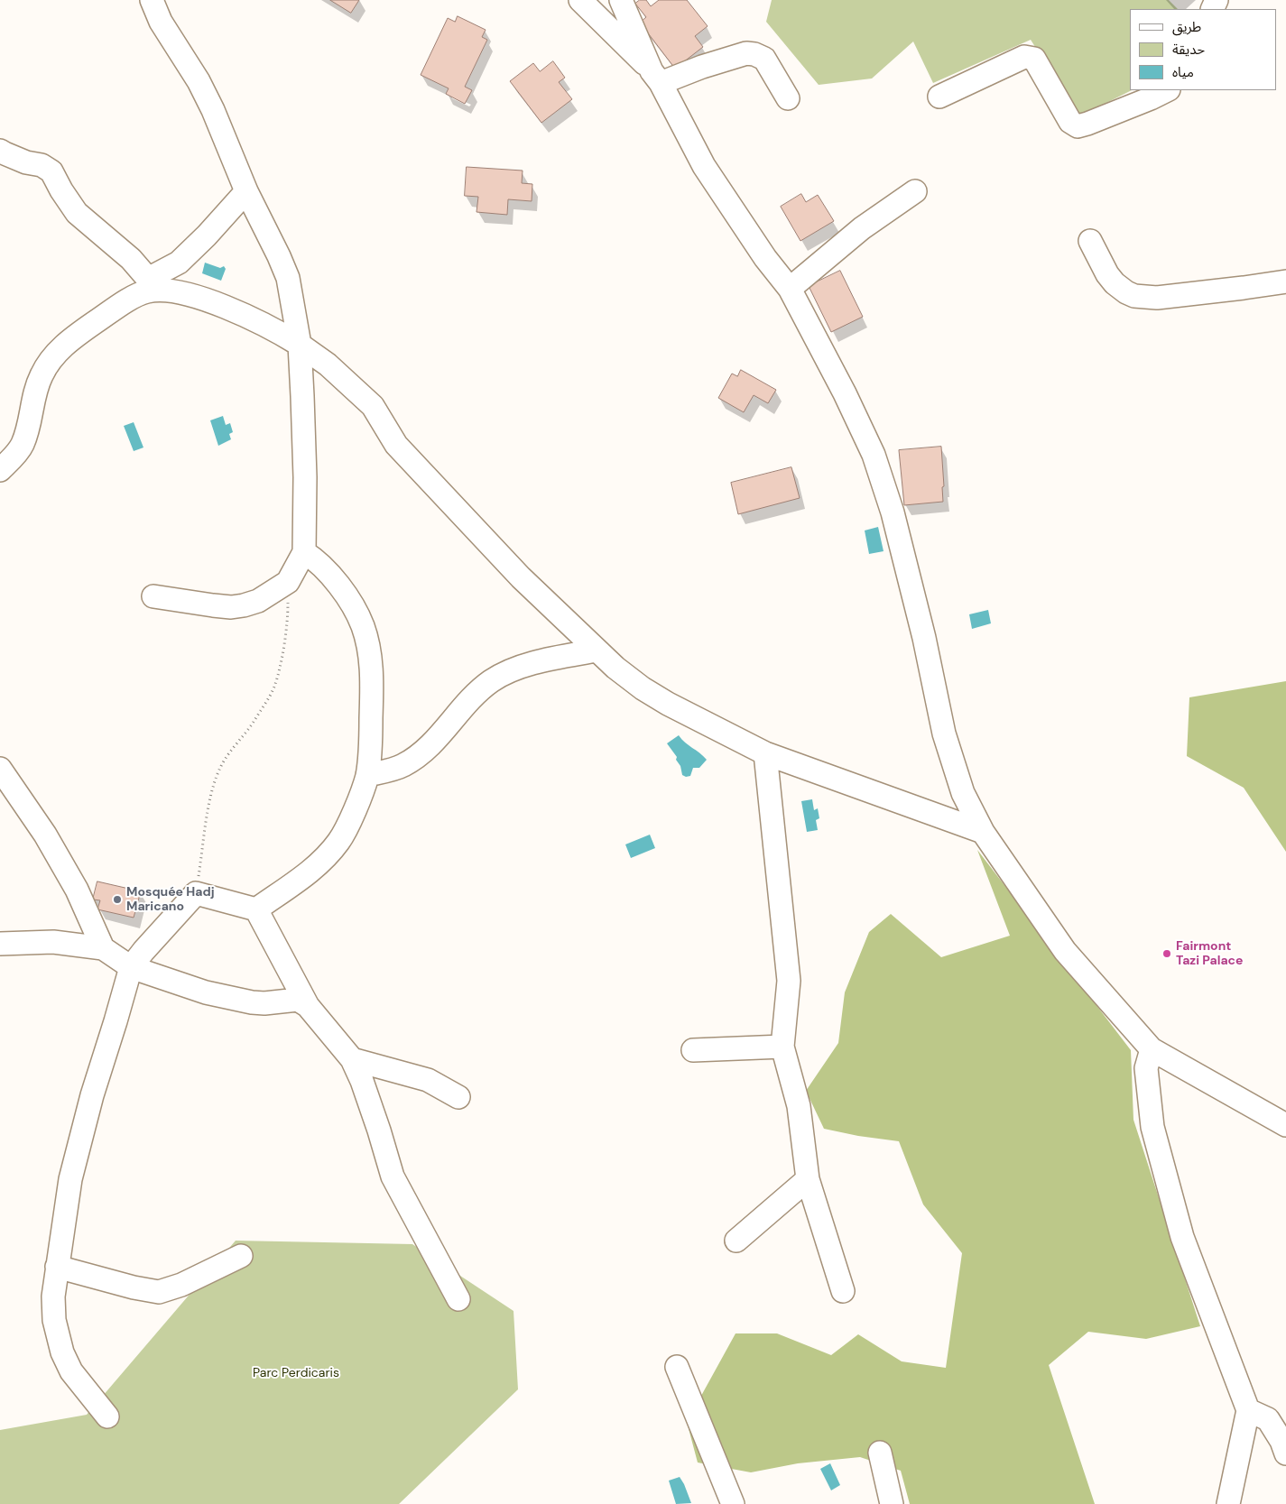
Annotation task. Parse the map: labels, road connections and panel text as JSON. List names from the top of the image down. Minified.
{"parks":["Parc Perdicaris"],"places":["Mosquée Hadj Maricano","Fairmont Tazi Palace"],"legend":["طريق","حديقة","مياه"]}
